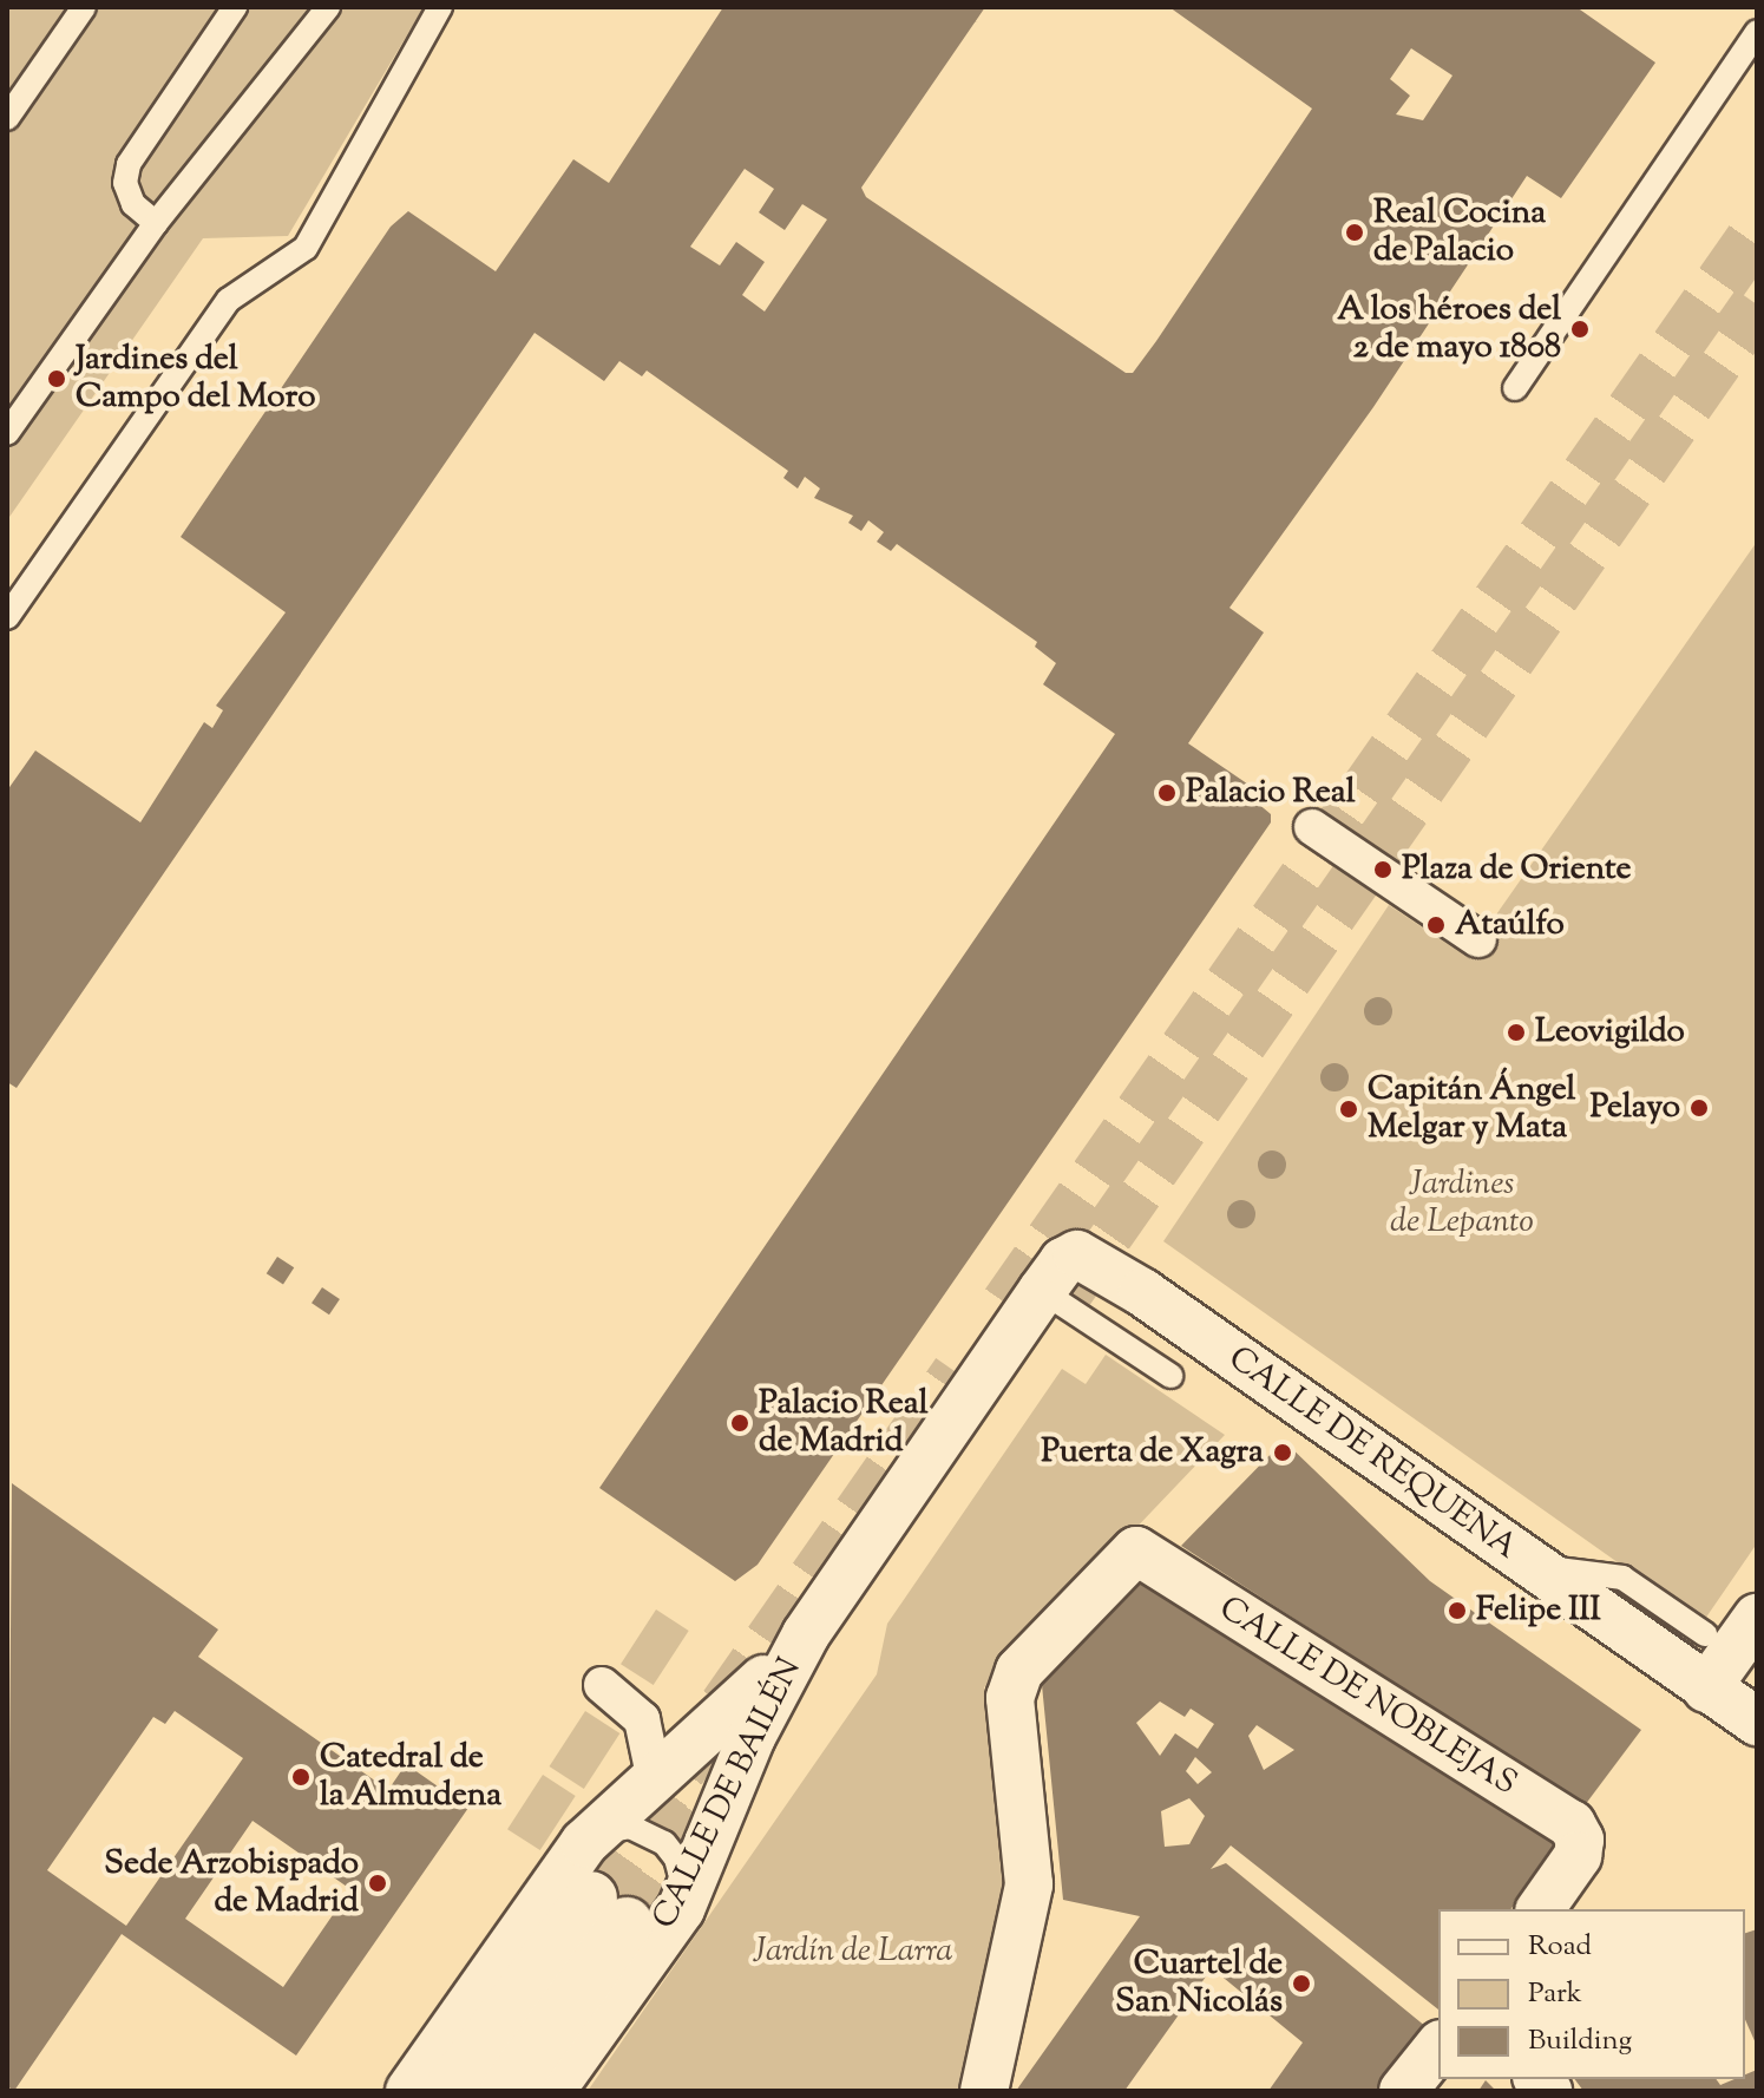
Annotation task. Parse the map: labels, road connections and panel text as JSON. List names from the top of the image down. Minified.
{"streets":{"main road":["CALLE DE BAILÉN"],"street":["CALLE DE REQUENA","CALLE DE NOBLEJAS"]},"crossings":[["CALLE DE REQUENA","CALLE DE BAILÉN"]],"parks":["Jardines de Lepanto","Jardín de Larra"],"places":["Real Cocina de Palacio","A los héroes del 2 de mayo 1808","Jardines del Campo del Moro","Palacio Real","Plaza de Oriente","Ataúlfo","Leovigildo","Pelayo","Capitán Ángel Melgar y Mata","Palacio Real de Madrid","Puerta de Xagra","Felipe III","Catedral de la Almudena","Sede Arzobispado de Madrid","Cuartel de San Nicolás"],"legend":["Road","Park","Building"]}
